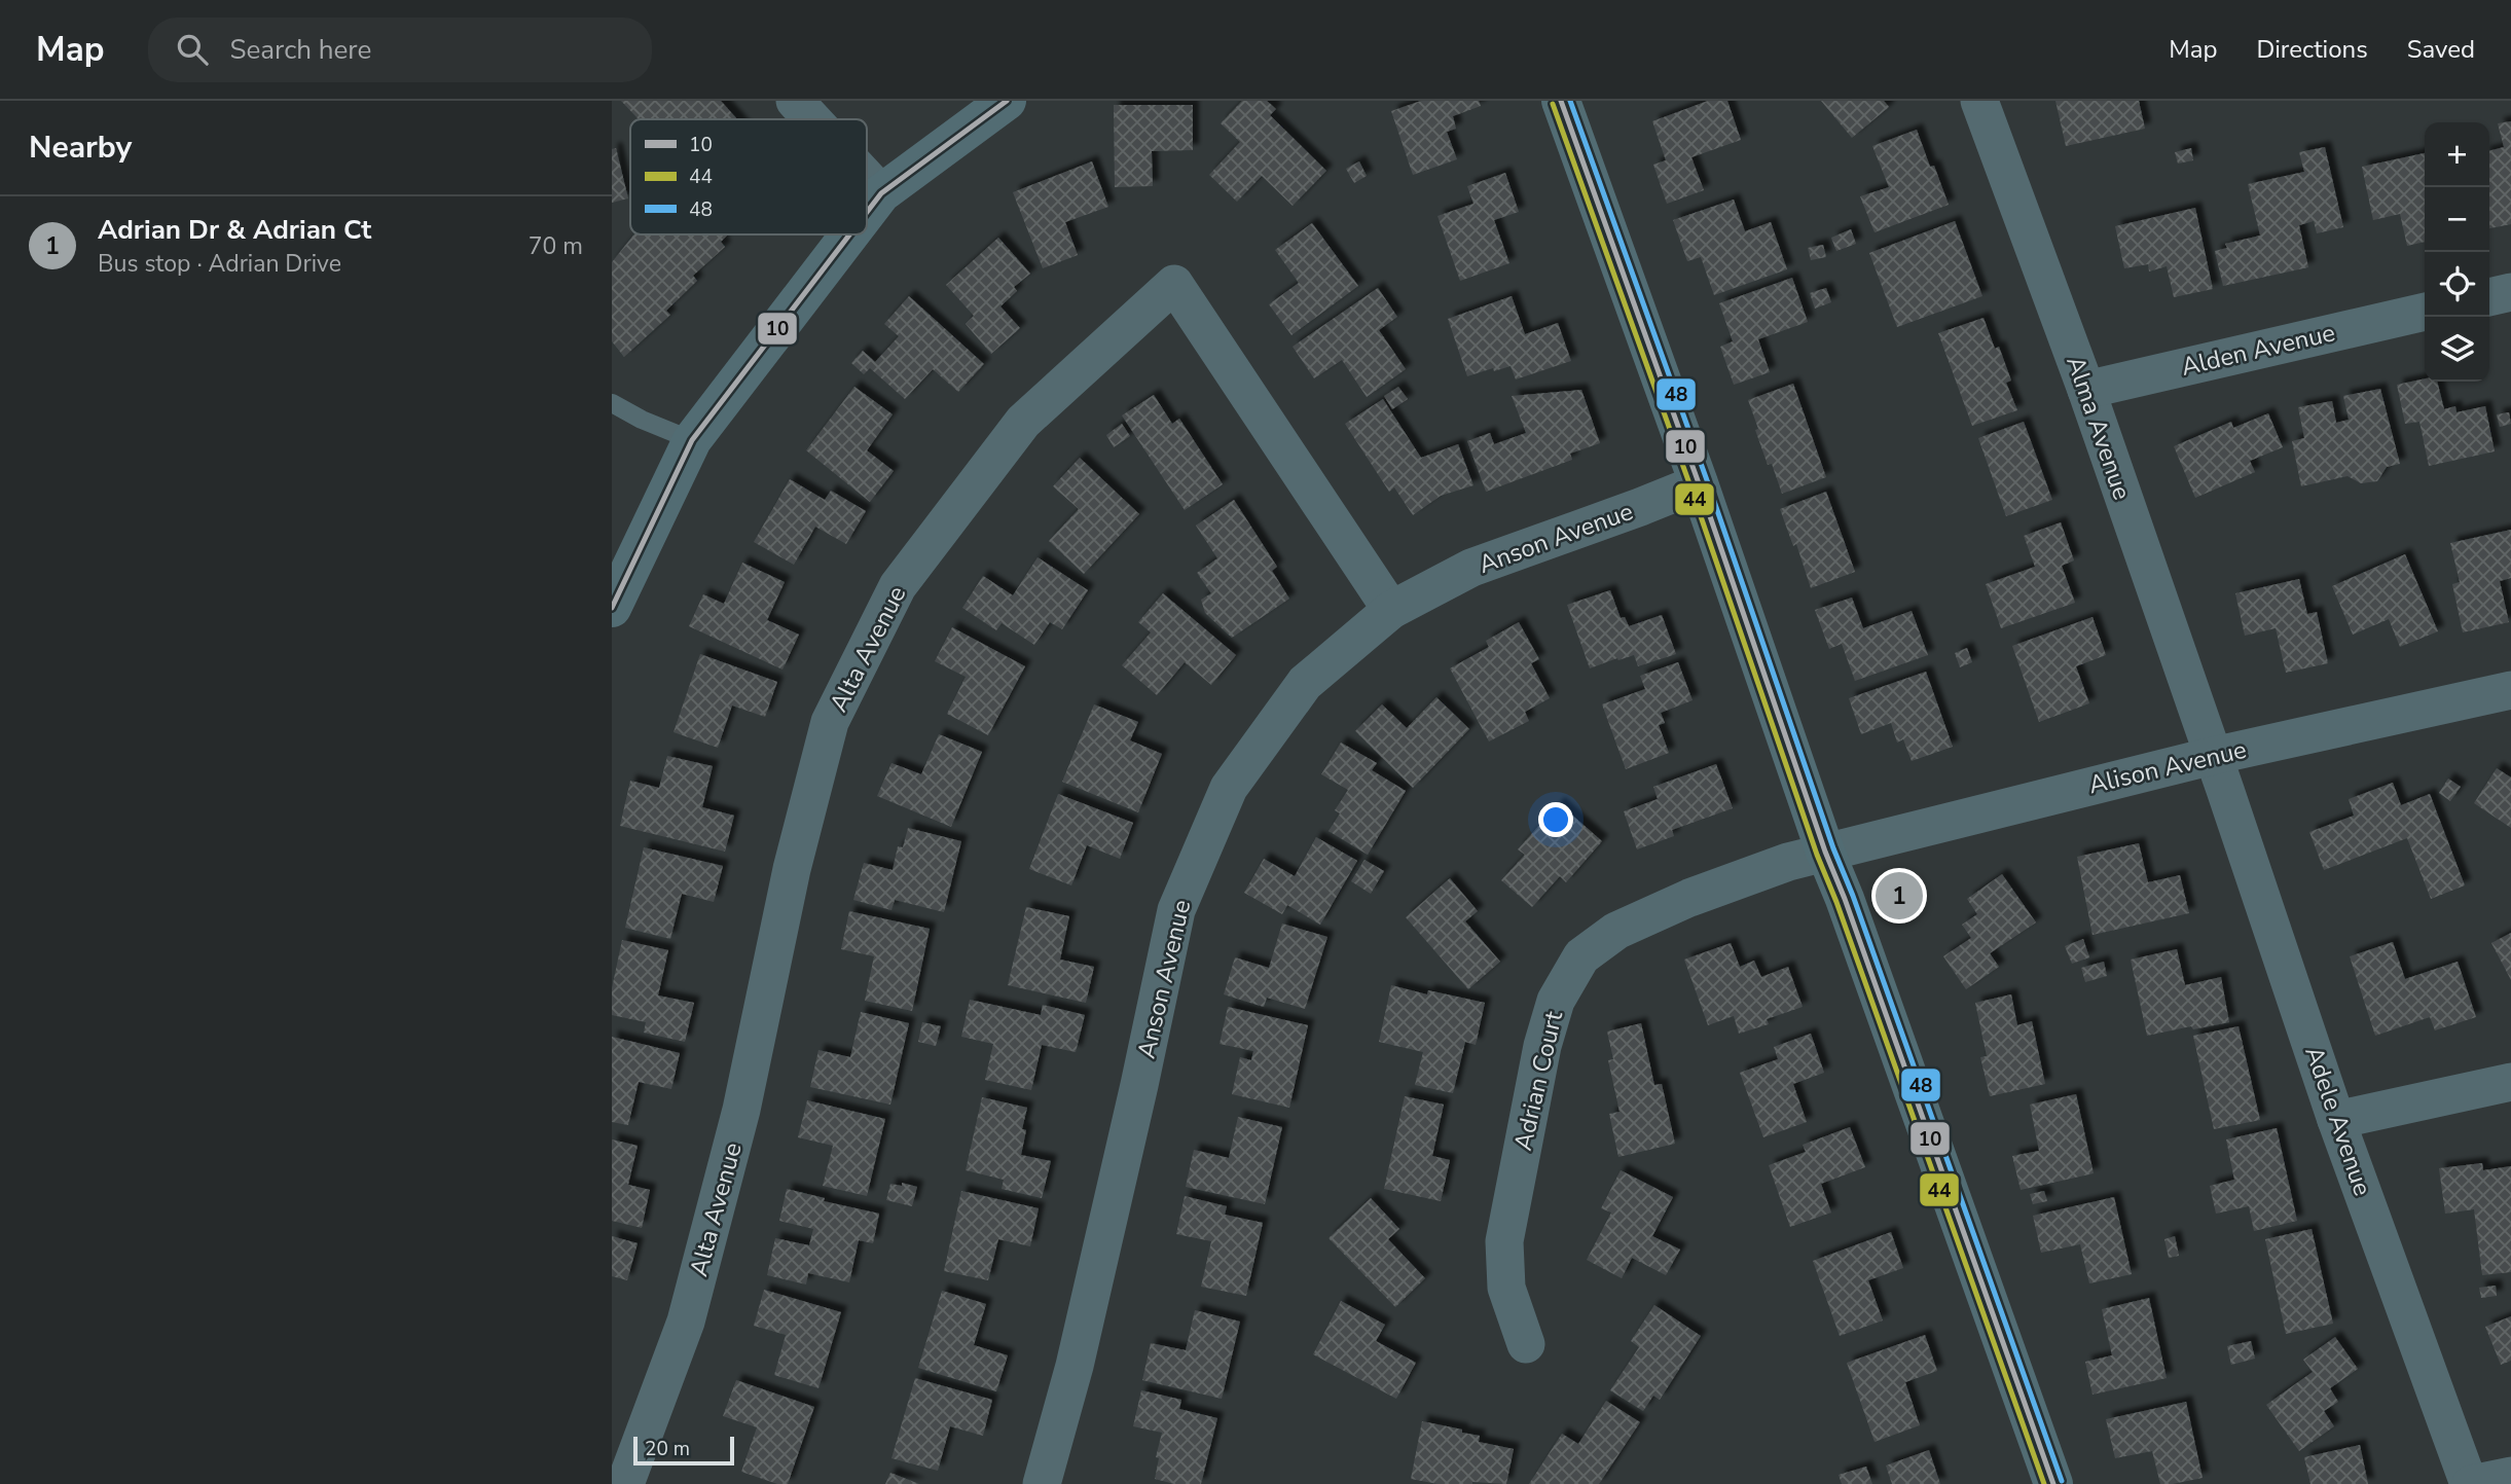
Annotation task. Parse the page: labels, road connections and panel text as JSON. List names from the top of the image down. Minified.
{"streets":{"street":["Alden Avenue","Alma Avenue","Anson Avenue","Alta Avenue","Alison Avenue","Adrian Court","Adele Avenue"]},"crossings":[["Alden Avenue","Alma Avenue"],["Alma Avenue","Alison Avenue"],["Alma Avenue","Adele Avenue"],["Anson Avenue","Alta Avenue"],["Alison Avenue","Adrian Court"],["Alison Avenue","Adele Avenue"]],"lines":["transit line 10","transit line 48","transit line 44"],"legend":["10","44","48"],"scale_bar":"20 m","page":{"header":"Map","search":"Search here","nav":["Map","Directions","Saved"],"heading":"Nearby","map_buttons":["+","−"],"list":[{"mark":"1","name":"Adrian Dr & Adrian Ct","note":"Bus stop · Adrian Drive","value":"70 m"}],"pins":"1","scale":"20 m"}}
